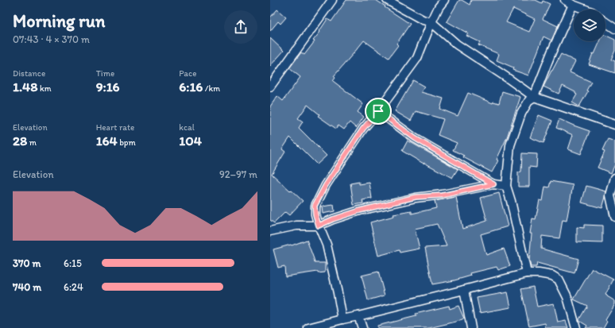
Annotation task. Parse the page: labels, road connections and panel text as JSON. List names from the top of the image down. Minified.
{"page":{"heading":["Morning run","07:43 · 4 × 370 m"],"stats":[["Distance","1.48 km"],["Time","9:16"],["Pace","6:16 /km"],["Elevation","28 m"],["Heart rate","164 bpm"],["kcal","104"]],"chart":["Elevation","92–97 m"],"list":[{"name":"370 m","note":"6:15"},{"name":"740 m","note":"6:24"}]}}
